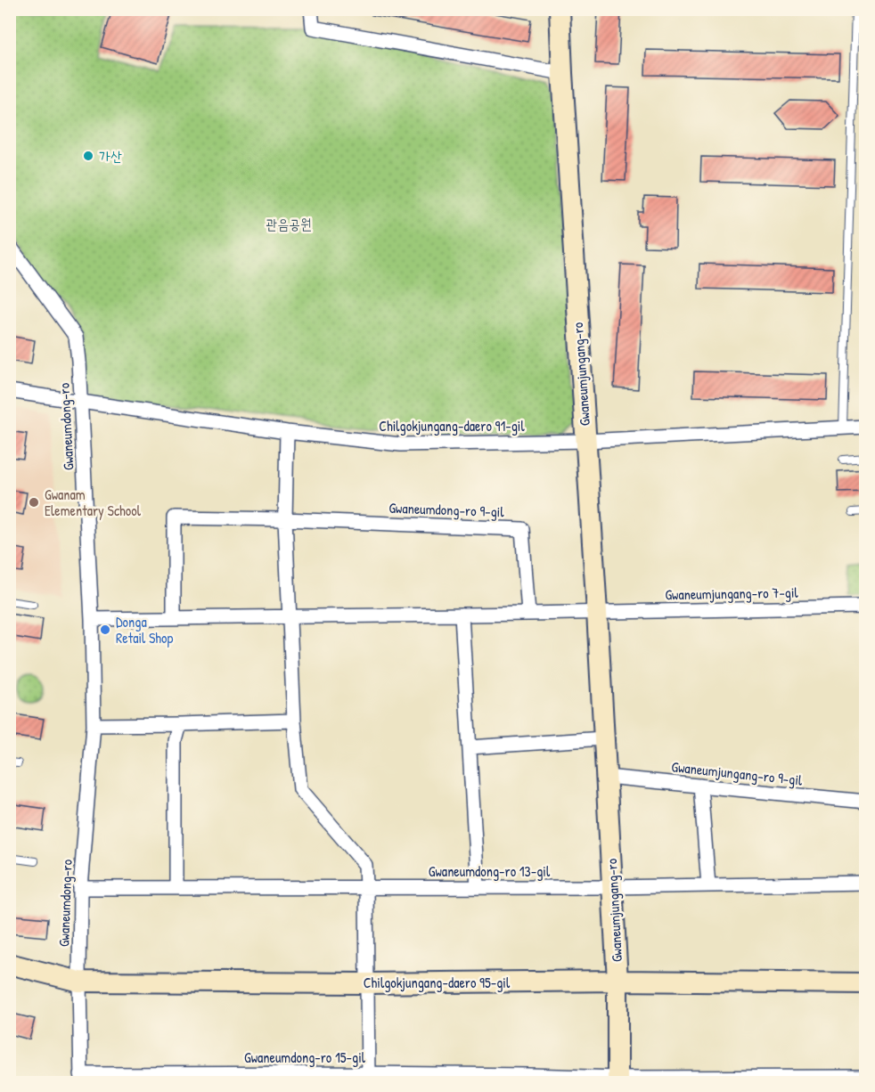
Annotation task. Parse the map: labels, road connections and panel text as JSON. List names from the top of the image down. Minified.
{"streets":{"main road":["Gwaneumjungang-ro","Chilgokjungang-daero 95-gil"],"street":["Chilgokjungang-daero 91-gil","Gwaneumdong-ro","Gwaneumdong-ro 9-gil","Gwaneumjungang-ro 7-gil","Gwaneumjungang-ro 9-gil","Gwaneumdong-ro 13-gil","Gwaneumdong-ro 15-gil"]},"crossings":[["Gwaneumjungang-ro","Chilgokjungang-daero 91-gil"],["Gwaneumjungang-ro","Gwaneumjungang-ro 7-gil"],["Gwaneumjungang-ro","Gwaneumjungang-ro 9-gil"],["Gwaneumjungang-ro","Gwaneumdong-ro 13-gil"],["Gwaneumjungang-ro","Chilgokjungang-daero 95-gil"],["Gwaneumjungang-ro","Gwaneumdong-ro 15-gil"],["Chilgokjungang-daero 91-gil","Gwaneumdong-ro"],["Gwaneumdong-ro","Gwaneumdong-ro 13-gil"],["Gwaneumdong-ro","Chilgokjungang-daero 95-gil"],["Gwaneumdong-ro","Gwaneumdong-ro 15-gil"]],"parks":["관음공원"],"places":["가산","Gwanam Elementary School","Donga Retail Shop"]}
